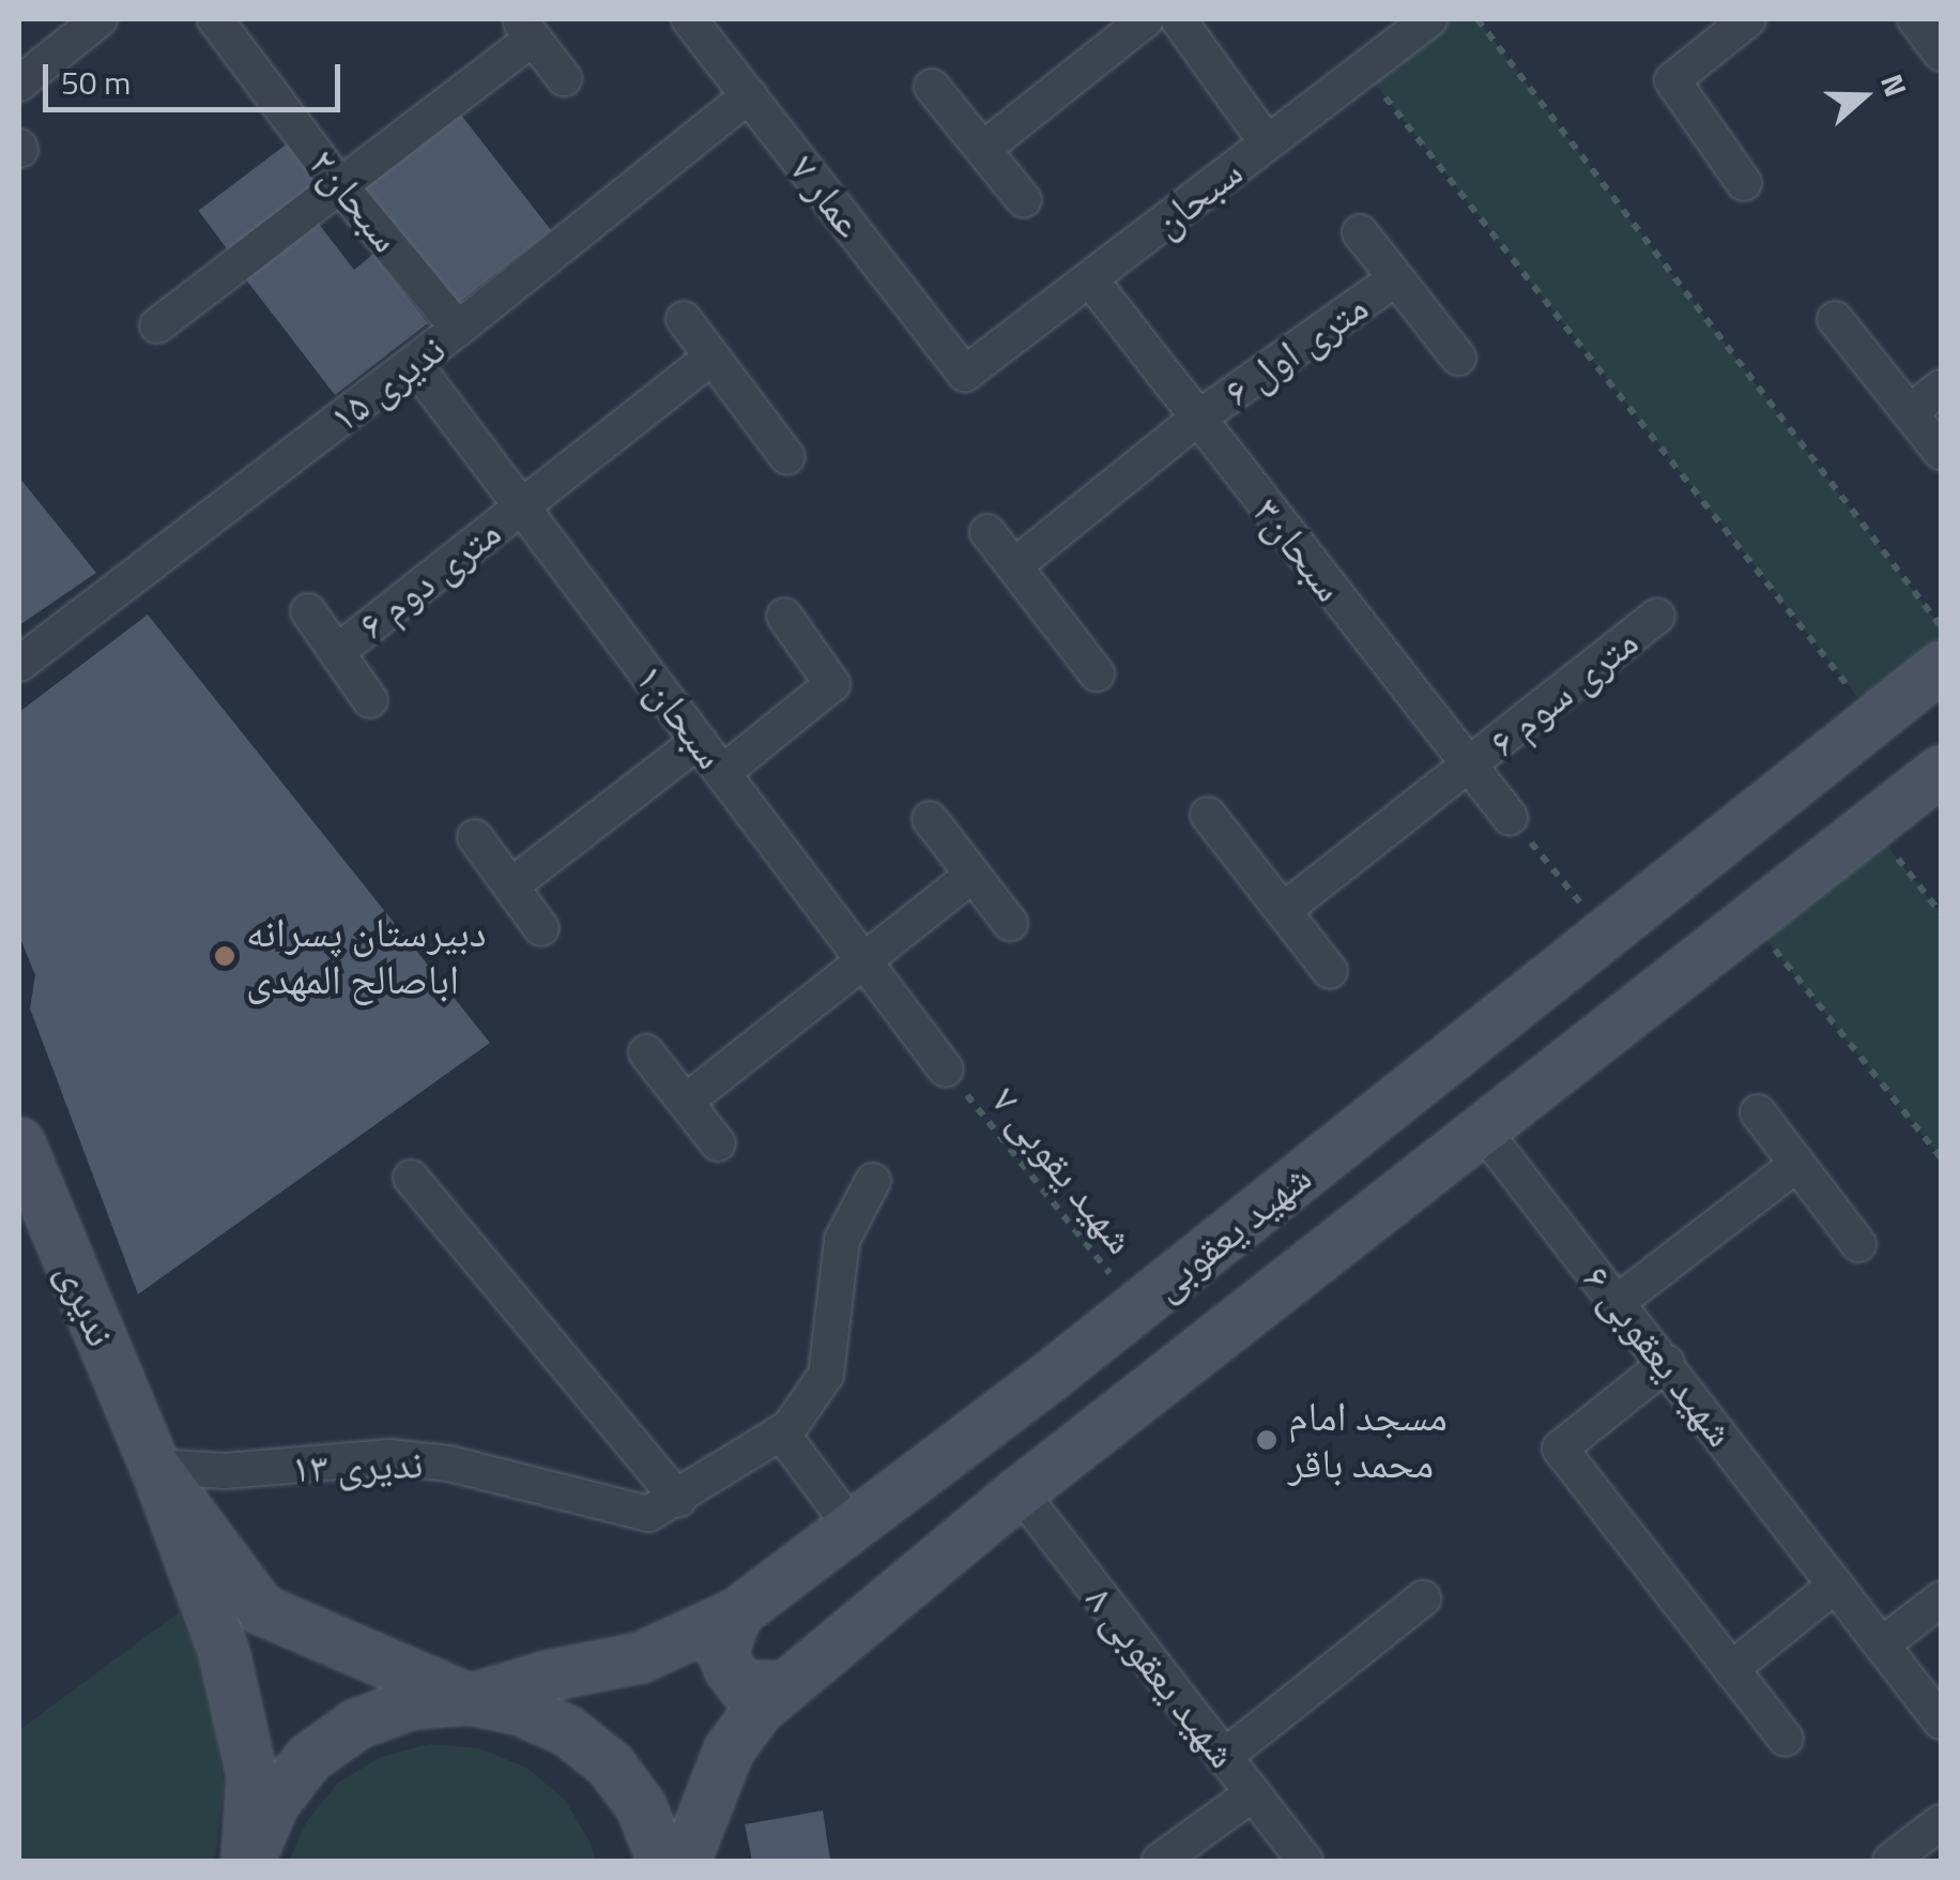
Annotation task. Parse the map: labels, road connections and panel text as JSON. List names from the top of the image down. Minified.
{"streets":{"street":["عمار ۷","سبحان","سبحان۲","۶ متری اول","ندیری ۱۵","سبحان۳","۶ متری دوم","۶ متری سوم","سبحان۱","شهید یعقوبی","ندیری","شهید یعقوبی ۶","ندیری ۱۳","شهید یعقوبی ۸"],"path":["شهید یقوبی ۷"]},"crossings":[["عمار ۷","سبحان"],["عمار ۷","ندیری ۱۵"],["سبحان","سبحان۳"],["سبحان۲","ندیری ۱۵"],["۶ متری اول","سبحان۳"],["ندیری ۱۵","سبحان۱"],["سبحان۳","۶ متری سوم"],["۶ متری دوم","سبحان۱"],["سبحان۱","شهید یقوبی ۷"],["شهید یقوبی ۷","شهید یعقوبی"],["شهید یعقوبی","شهید یعقوبی ۶"],["شهید یعقوبی","شهید یعقوبی ۸"],["ندیری","ندیری ۱۳"]],"places":["دبیرستان پسرانه اباصالح المهدی","مسجد امام محمد باقر"],"scale_bar":"50 m","north":"right"}
